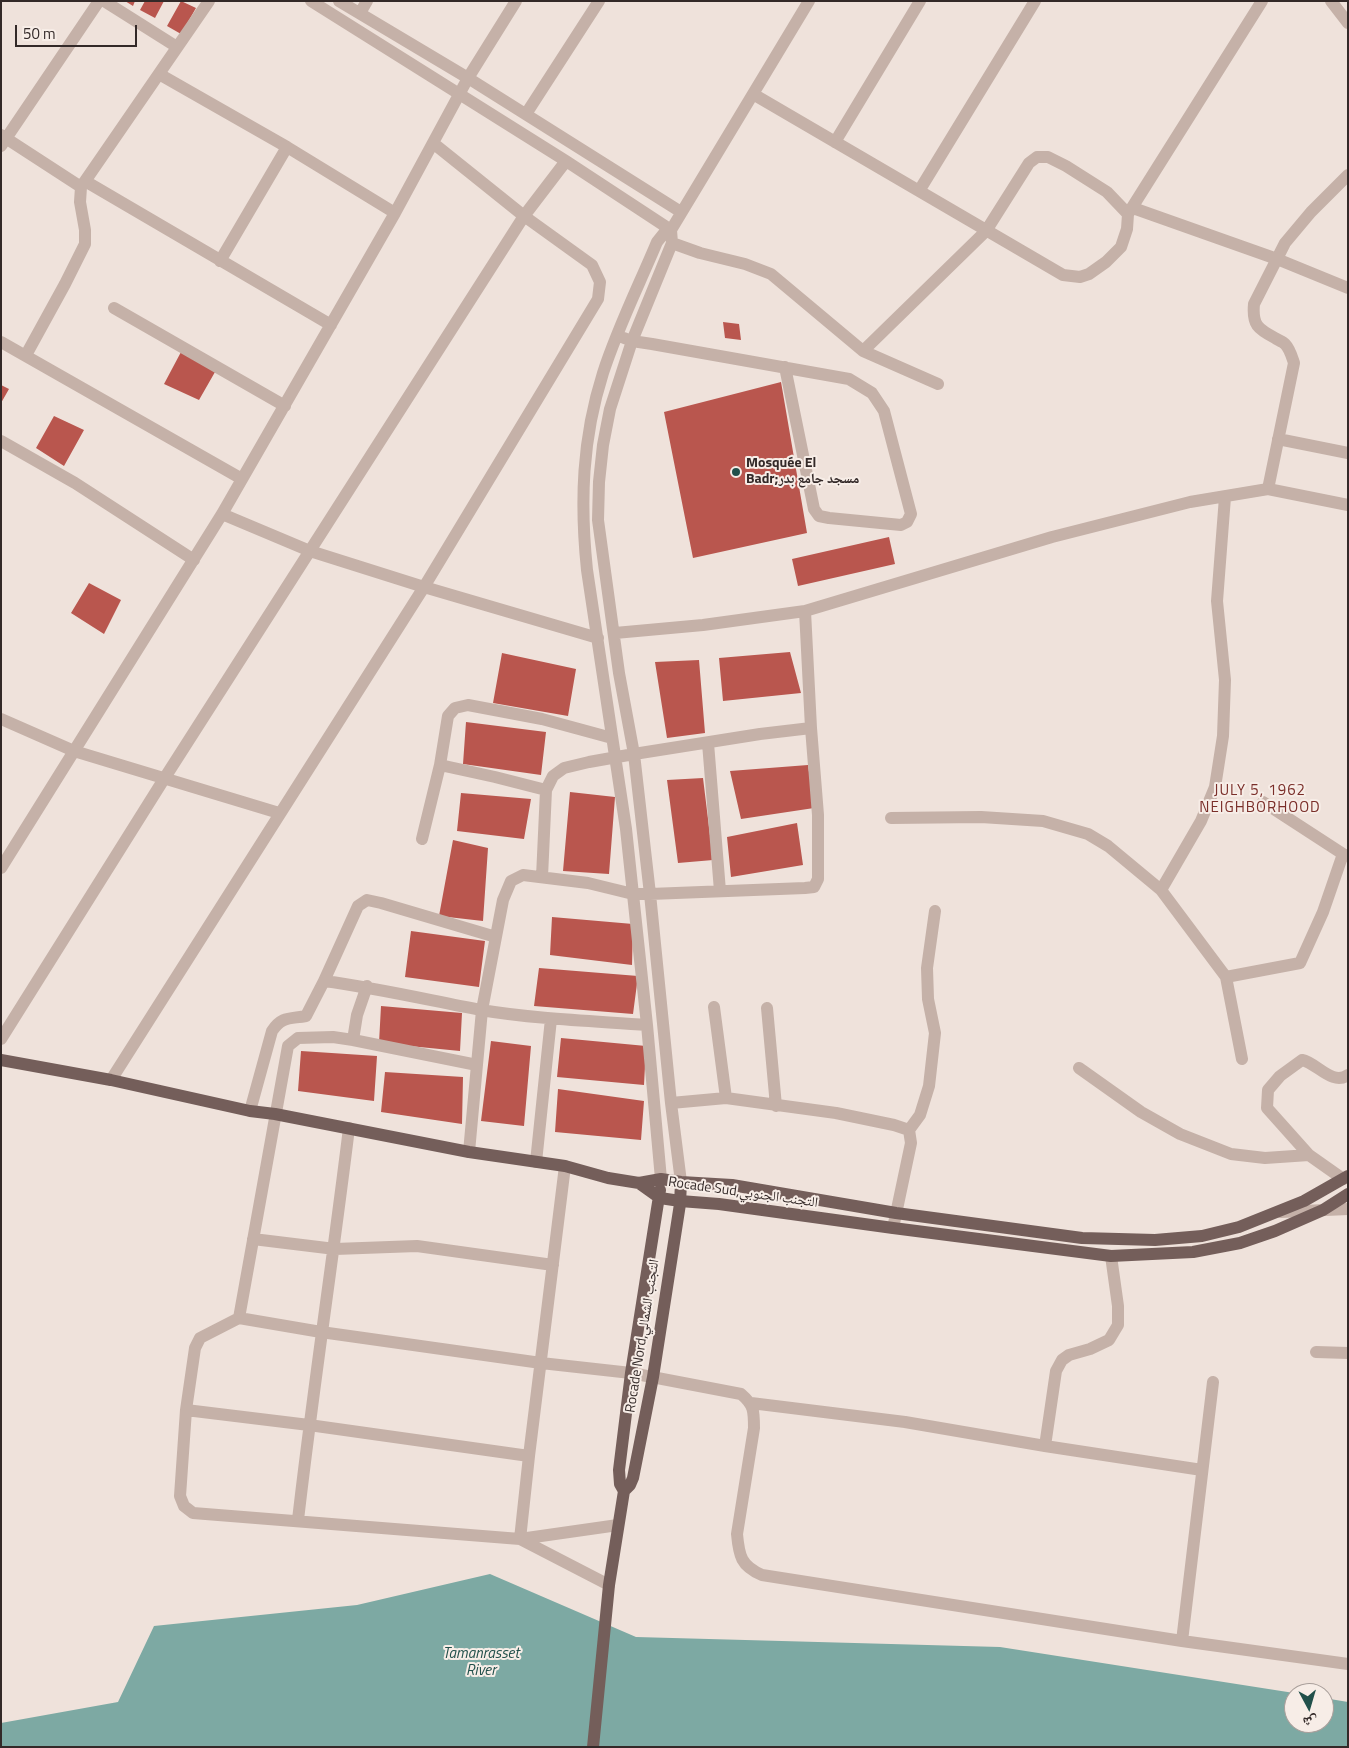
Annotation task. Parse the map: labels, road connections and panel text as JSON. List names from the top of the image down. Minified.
{"streets":{"main road":["Rocade Sud,التجنب الجنوبي","Rocade Nord,التجنب الشمالي"]},"crossings":[["Rocade Sud,التجنب الجنوبي","Rocade Nord,التجنب الشمالي"]],"districts":["JULY 5, 1962 NEIGHBORHOOD"],"water":["Tamanrasset River"],"places":["Mosquée El Badr;مسجد جامع بدر"],"scale_bar":"50 m","north":"bottom"}
